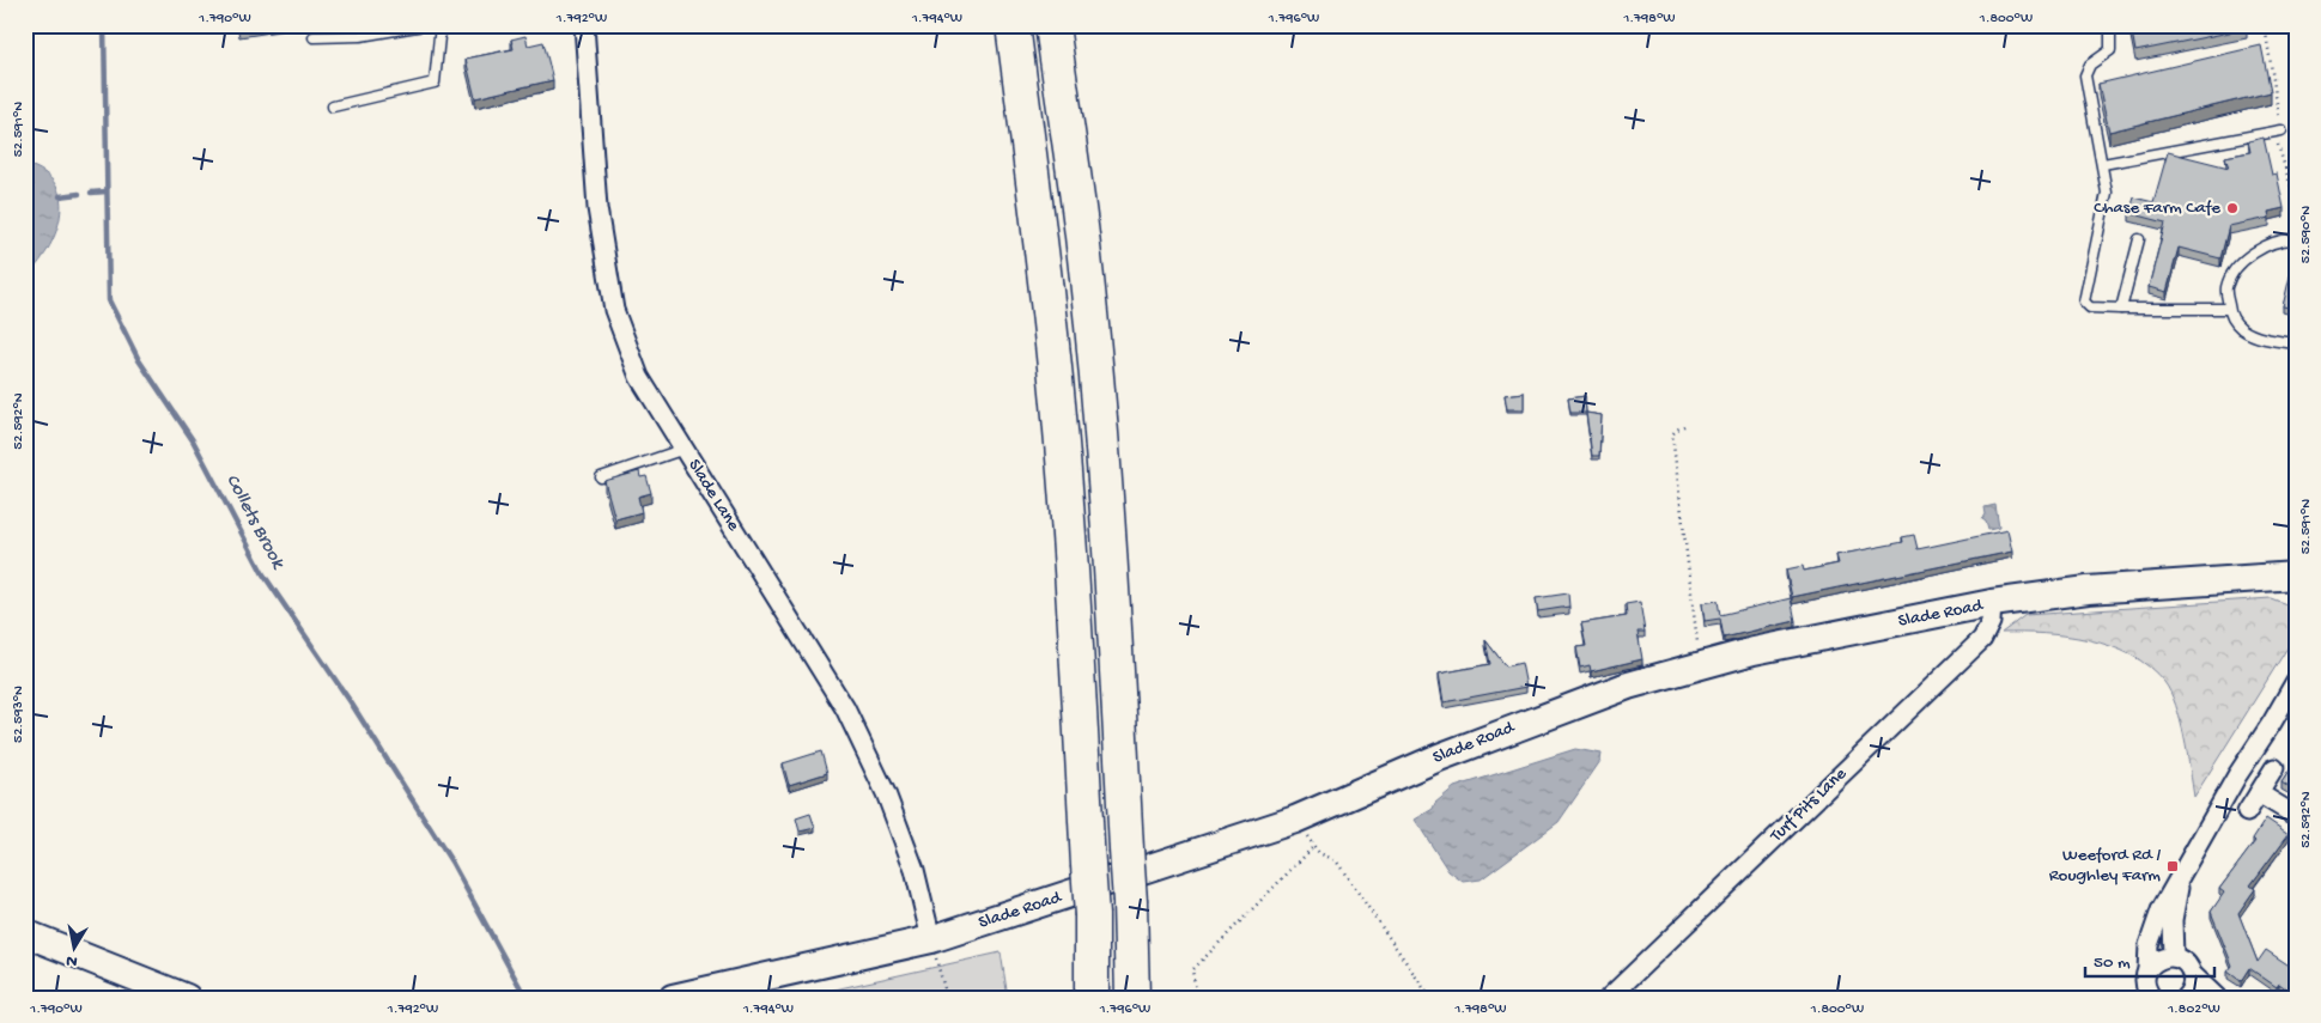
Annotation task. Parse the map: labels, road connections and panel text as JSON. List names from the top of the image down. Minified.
{"streets":{"main road":["Slade Road"],"street":["Slade Lane","Turf Pits Lane"]},"crossings":[["Slade Lane","Slade Road"],["Slade Road","Turf Pits Lane"]],"water":["Collets Brook"],"places":{"other":["Chase Farm Cafe"],"transit":["Weeford Rd / Roughley Farm"]},"scale_bar":"50 m","north":"bottom","coordinates":["1.790°W","1.792°W","1.794°W","1.796°W","1.798°W","1.800°W","52.591°N","52.590°N","52.592°N","52.593°N","1.802°W"]}
